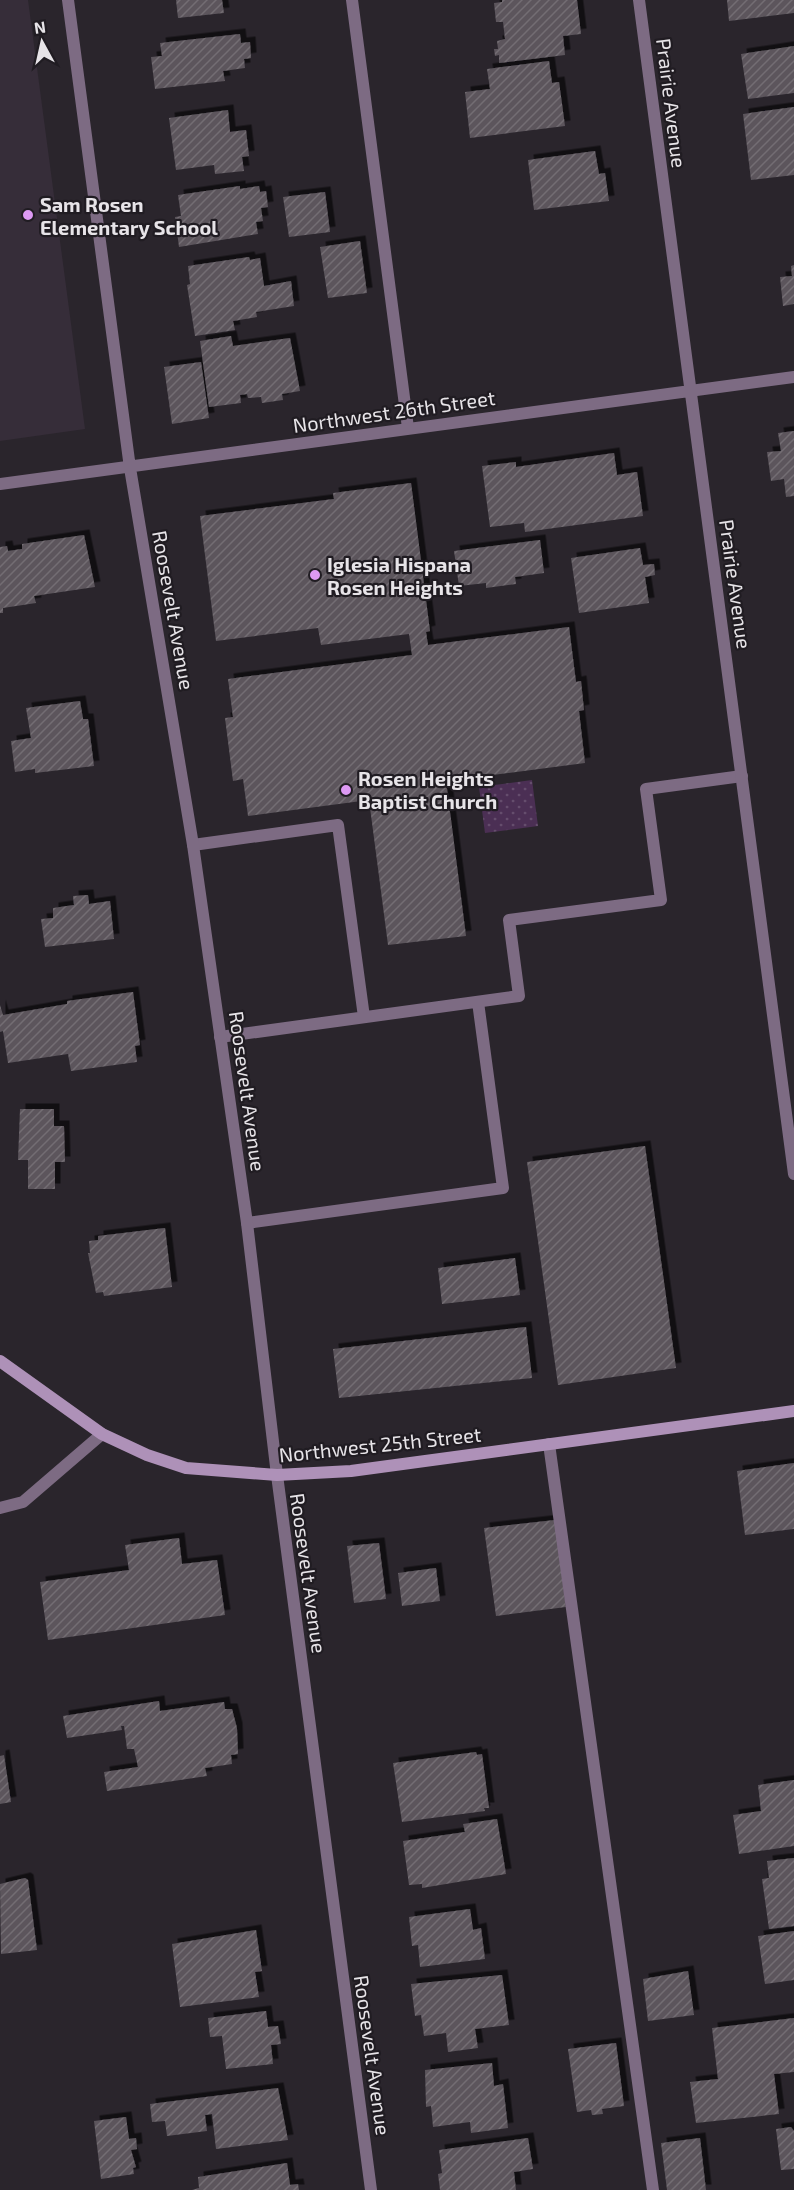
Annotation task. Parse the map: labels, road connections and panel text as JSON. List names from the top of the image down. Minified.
{"streets":{"street":["Prairie Avenue","Northwest 26th Street","Roosevelt Avenue","Northwest 25th Street"]},"crossings":[["Prairie Avenue","Northwest 26th Street"],["Northwest 26th Street","Roosevelt Avenue"],["Roosevelt Avenue","Northwest 25th Street"]],"places":["Sam Rosen Elementary School","Iglesia Hispana Rosen Heights","Rosen Heights Baptist Church"],"north":"top"}
